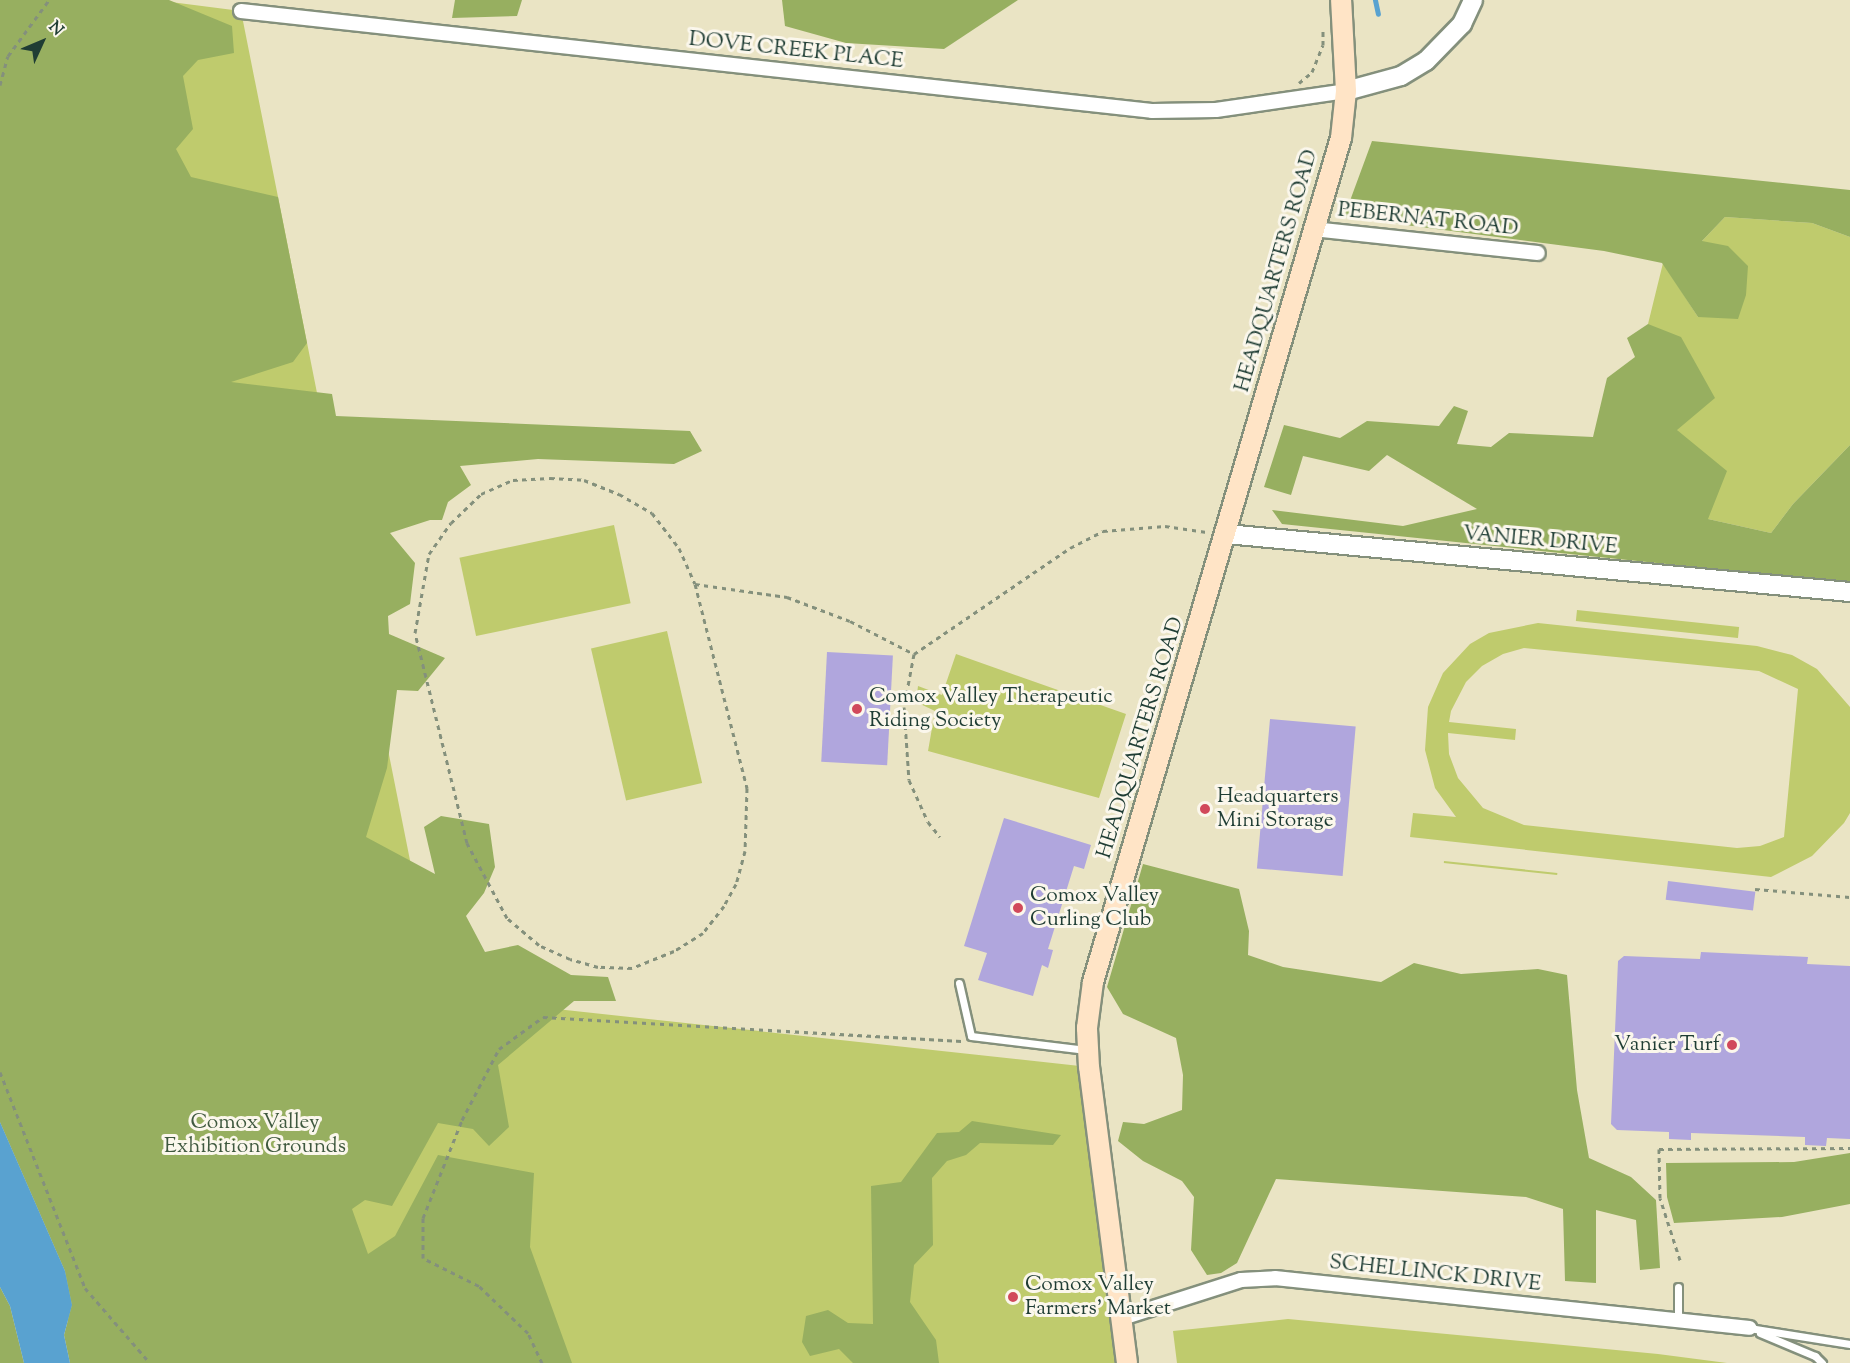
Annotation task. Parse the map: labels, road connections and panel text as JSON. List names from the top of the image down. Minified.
{"streets":{"main road":["HEADQUARTERS ROAD"],"street":["DOVE CREEK PLACE","PEBERNAT ROAD","VANIER DRIVE","SCHELLINCK DRIVE"]},"crossings":[["DOVE CREEK PLACE","HEADQUARTERS ROAD"],["PEBERNAT ROAD","HEADQUARTERS ROAD"],["HEADQUARTERS ROAD","VANIER DRIVE"],["HEADQUARTERS ROAD","SCHELLINCK DRIVE"]],"parks":["Comox Valley Exhibition Grounds"],"places":["Comox Valley Therapeutic Riding Society","Headquarters Mini Storage","Comox Valley Curling Club","Vanier Turf","Comox Valley Farmers’ Market"],"north":"top right"}
